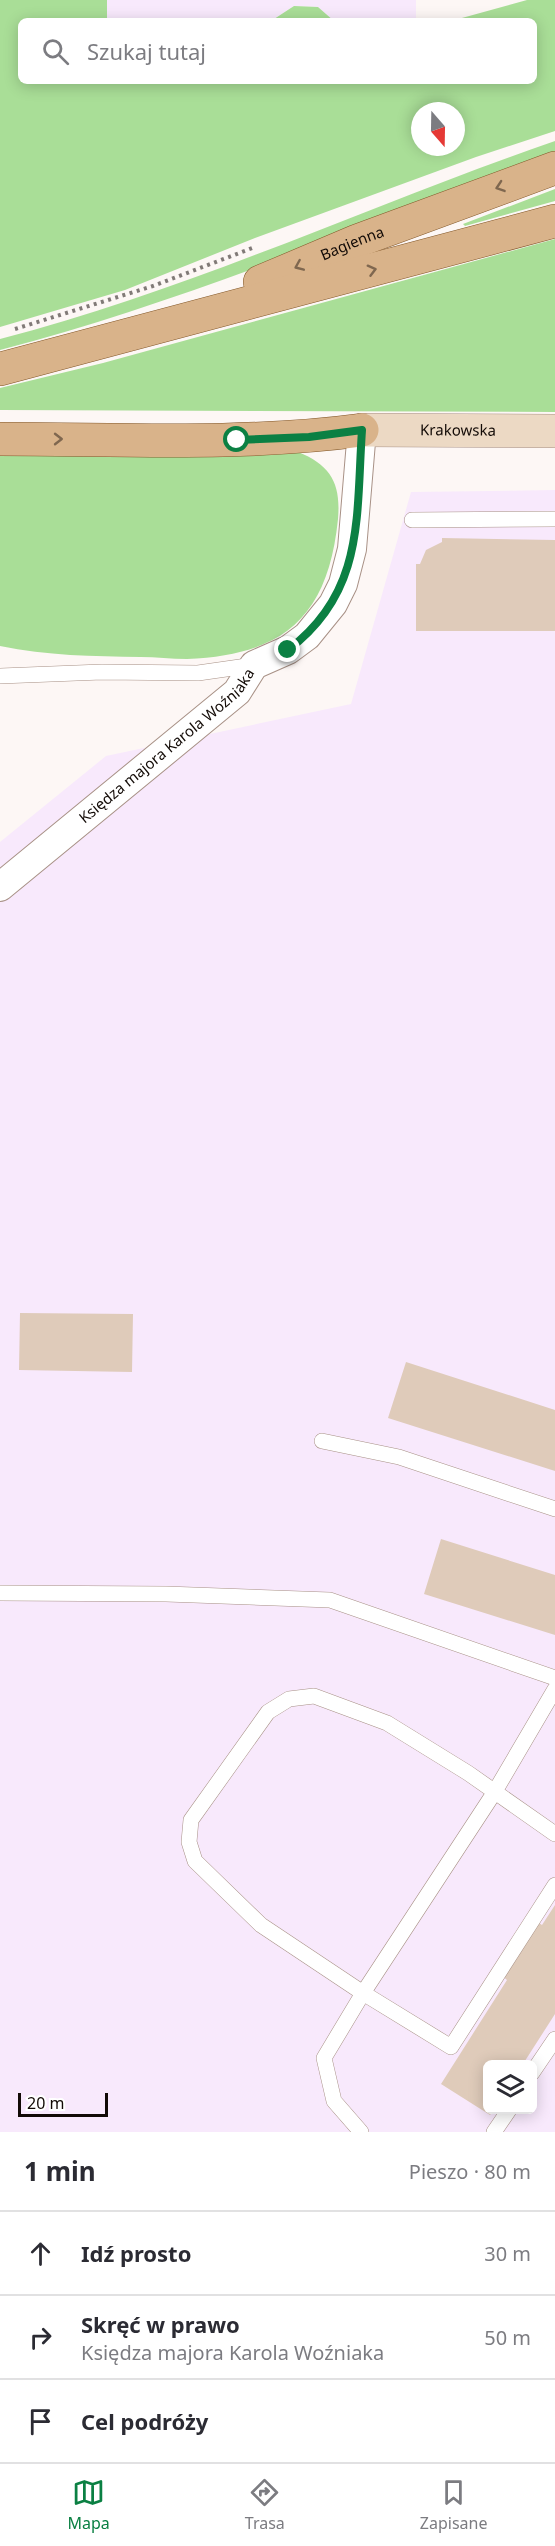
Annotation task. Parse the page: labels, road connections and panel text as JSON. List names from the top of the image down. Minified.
{"streets":{"main road":["Bagienna"],"street":["Krakowska","Księdza majora Karola Woźniaka"]},"crossings":[["Krakowska","Księdza majora Karola Woźniaka"]],"scale_bar":"20 m","north":"bottom","page":{"search":"Szukaj tutaj","scale":"20 m","heading":["1 min","Pieszo · 80 m"],"list":[["Idź prosto","30 m"],["Skręć w prawo","Księdza majora Karola Woźniaka","50 m"],"Cel podróży"],"nav":["Mapa","Trasa","Zapisane"]}}
